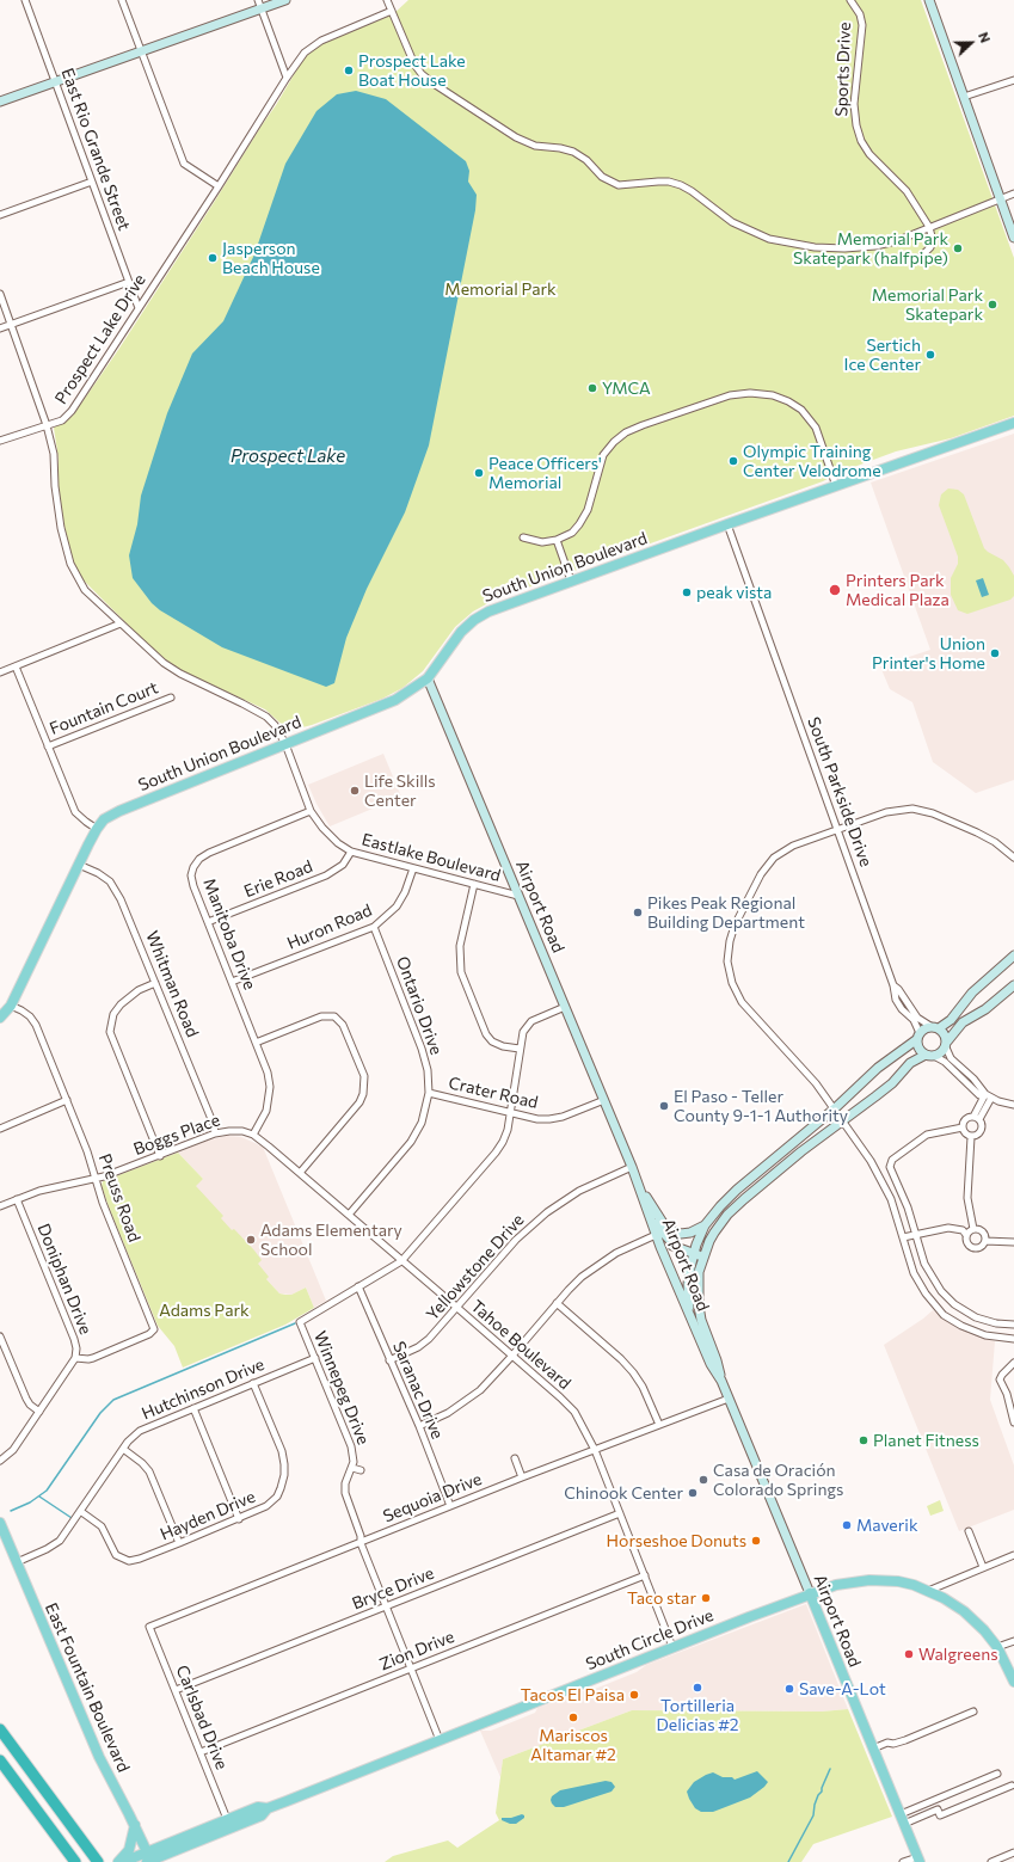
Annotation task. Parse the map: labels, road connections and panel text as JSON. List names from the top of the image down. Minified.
{"streets":{"main road":["South Union Boulevard","South Parkside Drive","Airport Road","South Circle Drive","East Fountain Boulevard"],"street":["Sports Drive","East Rio Grande Street","Prospect Lake Drive","Fountain Court","Eastlake Boulevard","Erie Road","Huron Road","Manitoba Drive","Whitman Road","Ontario Drive","Crater Road","Boggs Place","Preuss Road","Yellowstone Drive","Doniphan Drive","Tahoe Boulevard","Winnepeg Drive","Hutchinson Drive","Saranac Drive","Sequoia Drive","Hayden Drive","Bryce Drive","Zion Drive","Carlsbad Drive"]},"crossings":[["East Rio Grande Street","Prospect Lake Drive"],["South Union Boulevard","South Parkside Drive"],["South Union Boulevard","Eastlake Boulevard"],["South Union Boulevard","Airport Road"],["South Union Boulevard","Whitman Road"],["South Union Boulevard","Preuss Road"],["Eastlake Boulevard","Erie Road"],["Eastlake Boulevard","Airport Road"],["Eastlake Boulevard","Huron Road"],["Eastlake Boulevard","Manitoba Drive"],["Erie Road","Manitoba Drive"],["Airport Road","Crater Road"],["Airport Road","Yellowstone Drive"],["Airport Road","Winnepeg Drive"],["Airport Road","Sequoia Drive"],["Airport Road","South Circle Drive"],["Huron Road","Manitoba Drive"],["Huron Road","Ontario Drive"],["Manitoba Drive","Boggs Place"],["Manitoba Drive","Tahoe Boulevard"],["Whitman Road","Boggs Place"],["Ontario Drive","Crater Road"],["Ontario Drive","Tahoe Boulevard"],["Crater Road","Winnepeg Drive"],["Boggs Place","Preuss Road"],["Boggs Place","Doniphan Drive"],["Boggs Place","Tahoe Boulevard"],["Preuss Road","Doniphan Drive"],["Yellowstone Drive","Tahoe Boulevard"],["Yellowstone Drive","Saranac Drive"],["Tahoe Boulevard","Winnepeg Drive"],["Tahoe Boulevard","Sequoia Drive"],["Tahoe Boulevard","Bryce Drive"],["Tahoe Boulevard","South Circle Drive"],["Tahoe Boulevard","Zion Drive"],["Winnepeg Drive","Hutchinson Drive"],["Winnepeg Drive","Saranac Drive"],["Winnepeg Drive","Sequoia Drive"],["Winnepeg Drive","Bryce Drive"],["Winnepeg Drive","South Circle Drive"],["Winnepeg Drive","Zion Drive"],["Hutchinson Drive","Hayden Drive"],["Hutchinson Drive","East Fountain Boulevard"],["Saranac Drive","Sequoia Drive"],["Sequoia Drive","Carlsbad Drive"],["Bryce Drive","Carlsbad Drive"],["South Circle Drive","East Fountain Boulevard"],["South Circle Drive","Carlsbad Drive"],["Zion Drive","Carlsbad Drive"]],"water":["Prospect Lake"],"parks":["Memorial Park","Adams Park"],"places":["Prospect Lake Boat House","Memorial Park Skatepark (halfpipe)","Jasperson Beach House","Memorial Park Skatepark","Sertich Ice Center","YMCA","Olympic Training Center Velodrome","Peace Officers' Memorial","Printers Park Medical Plaza","peak vista","Union Printer's Home","Life Skills Center","Pikes Peak Regional Building Department","El Paso - Teller County 9-1-1 Authority","Adams Elementary School","Planet Fitness","Casa de Oración Colorado Springs","Chinook Center","Maverik","Horseshoe Donuts","Taco star","Walgreens","Tortilleria Delicias #2","Save-A-Lot","Tacos El Paisa","Mariscos Altamar #2"],"north":"right"}
